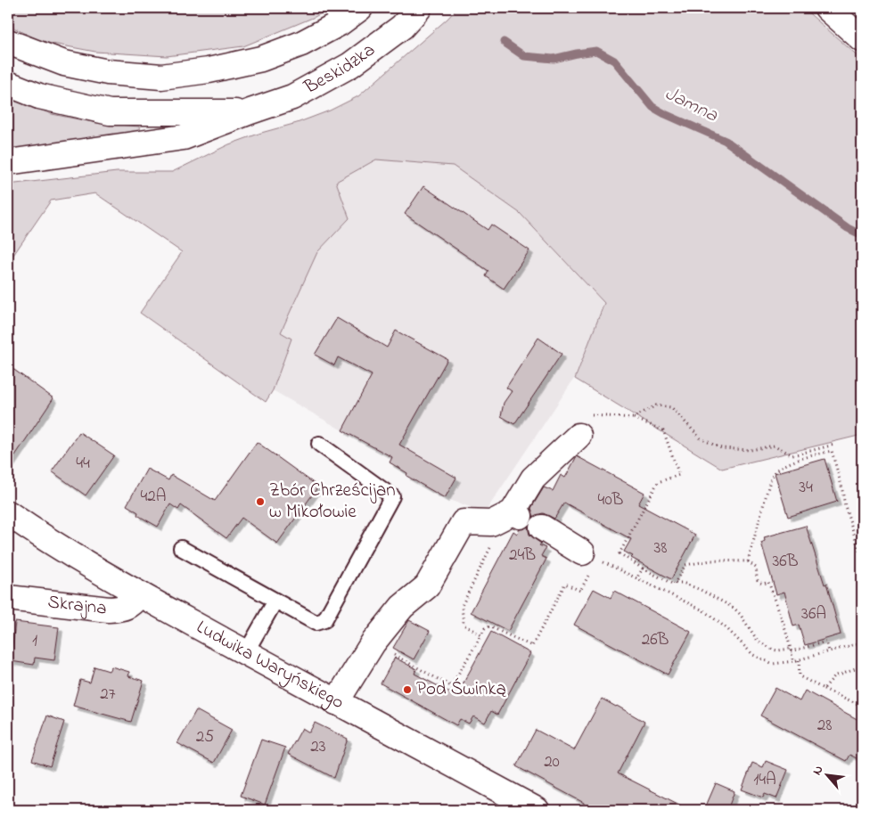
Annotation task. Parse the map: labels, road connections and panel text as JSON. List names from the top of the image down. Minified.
{"streets":{"street":["Beskidzka","Skrajna","Ludwika Waryńskiego"]},"crossings":[["Skrajna","Ludwika Waryńskiego"]],"water":["Jamna"],"places":["Zbór Chrześcijan w Mikołowie","Pod Świnką"],"house_numbers":["44","34","42A","40B","38","24B","36B","36A","26B","1","27","28","25","23","20","14A"],"north":"top left"}
